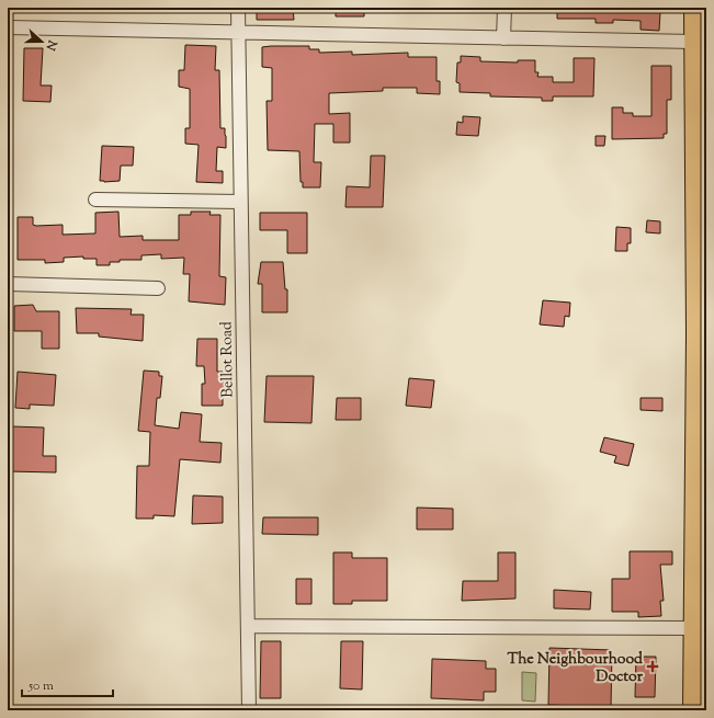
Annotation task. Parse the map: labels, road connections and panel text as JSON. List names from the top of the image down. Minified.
{"streets":{"street":["Bellot Road"]},"places":{"health":["The Neighbourhood Doctor"]},"scale_bar":"50 m","north":"right"}
